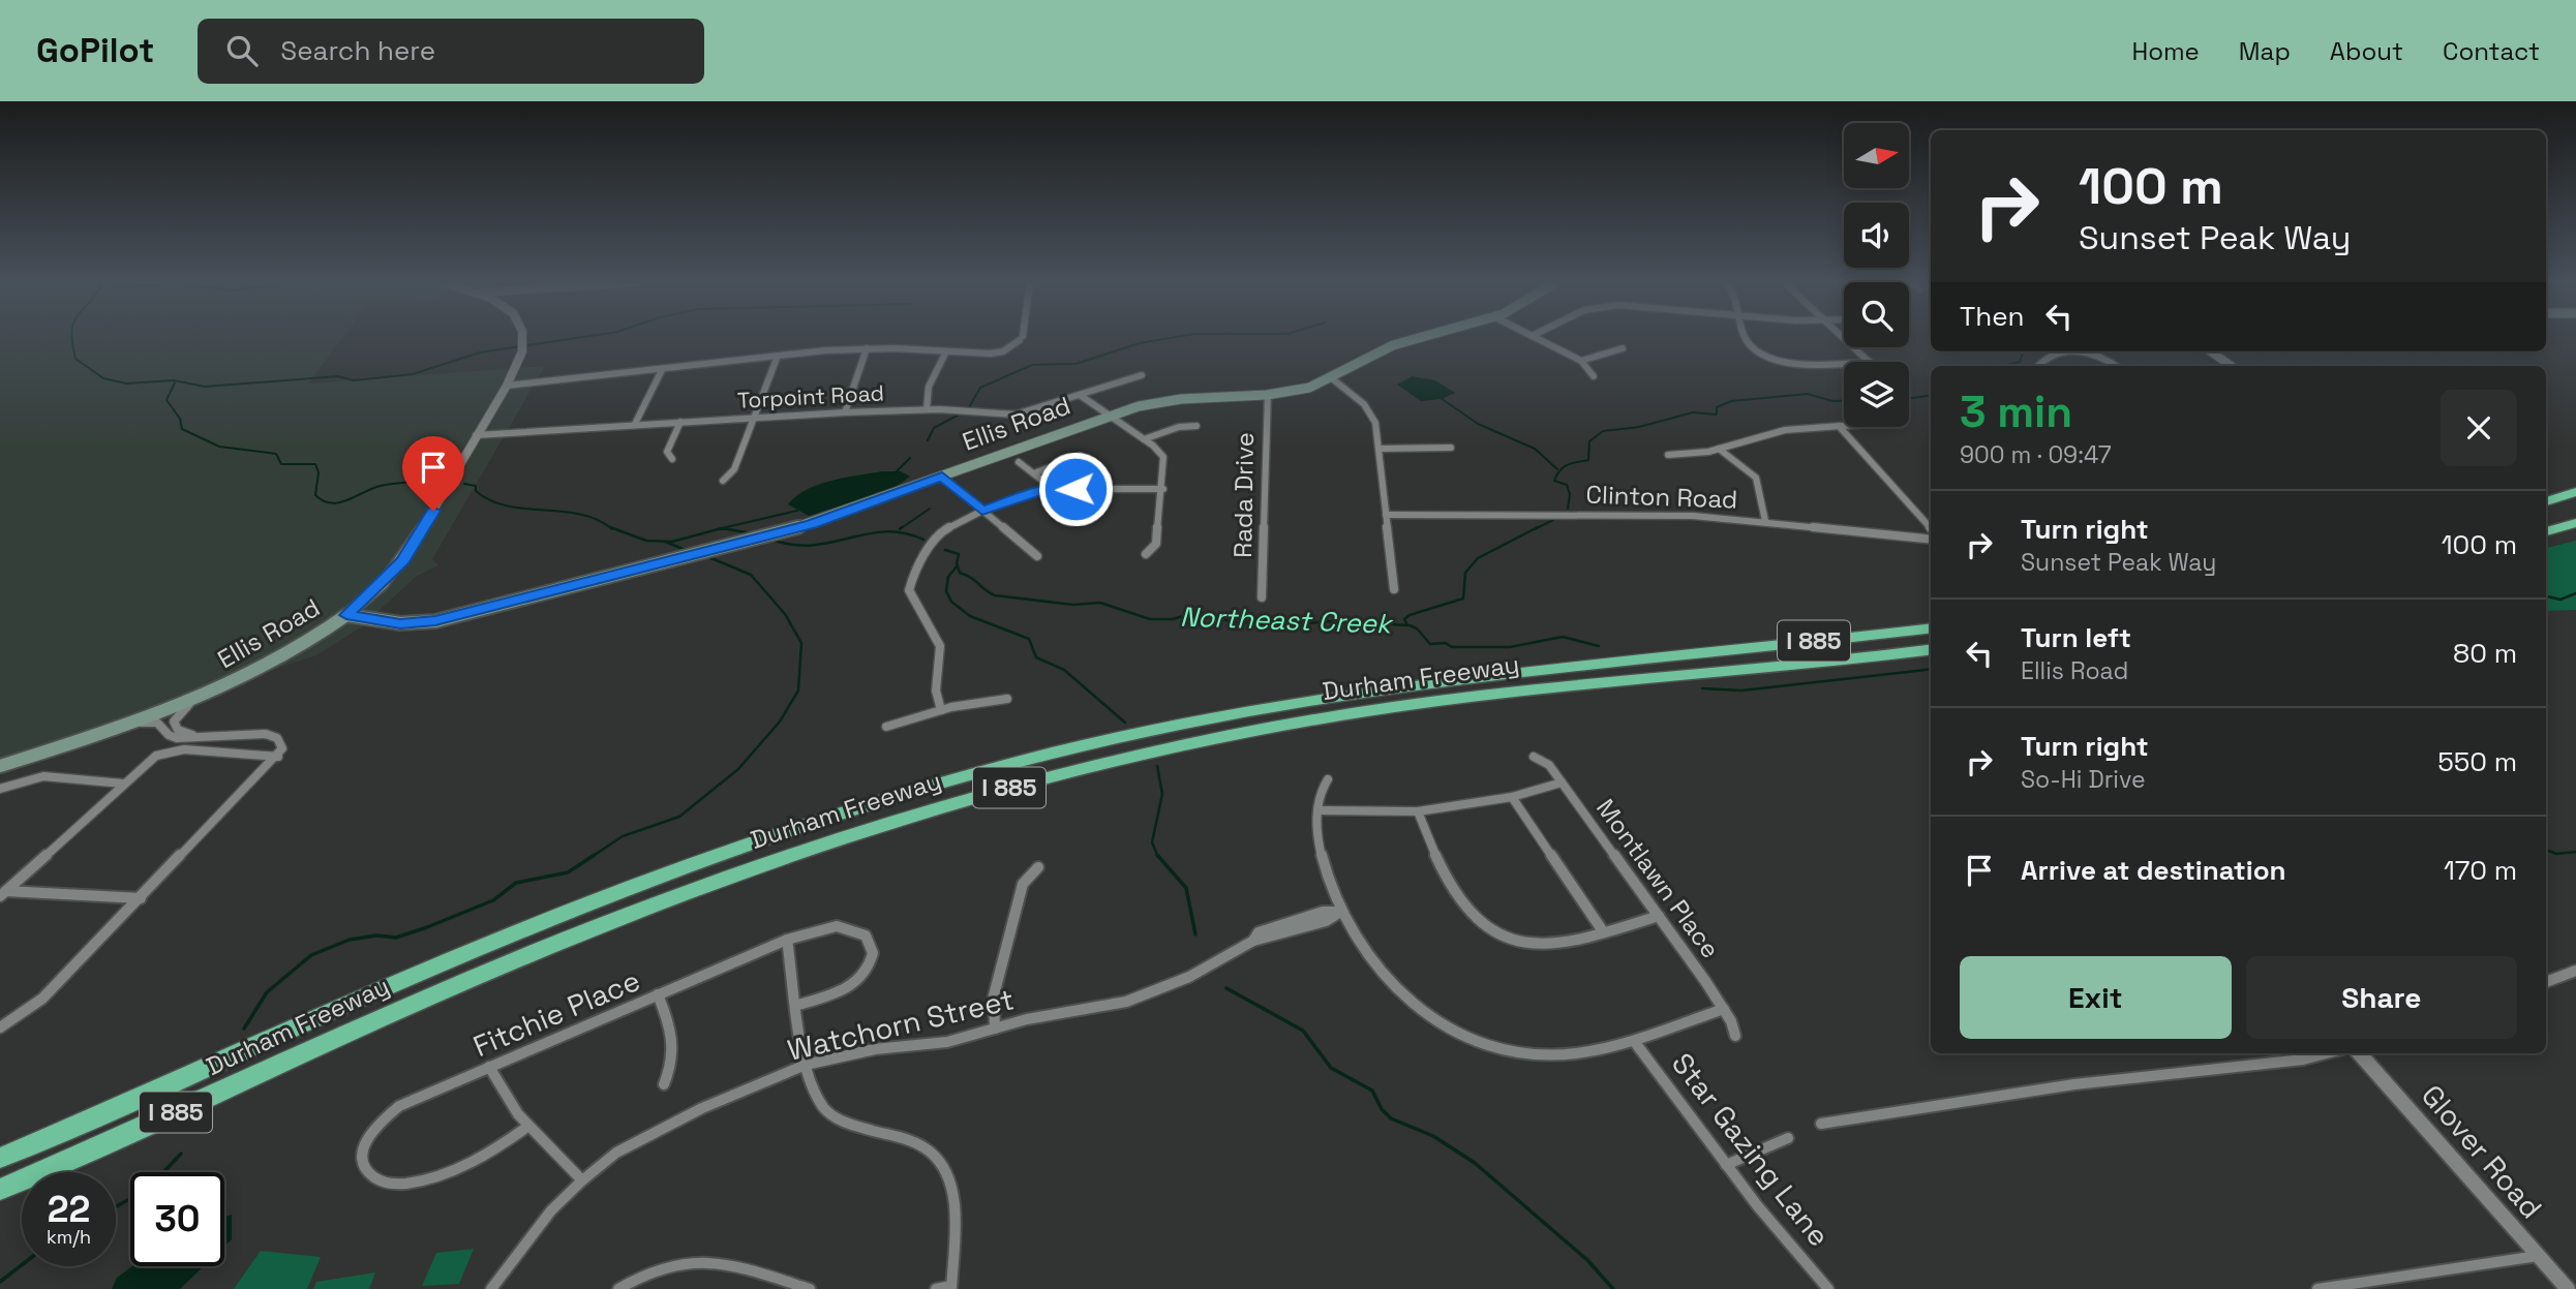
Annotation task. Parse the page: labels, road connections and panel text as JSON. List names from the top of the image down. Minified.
{"streets":{"highway":["I 885","Durham Freeway"],"main road":["Ellis Road"],"street":["Torpoint Road","Rada Drive","Clinton Road","Montlawn Place","Fitchie Place","Watchorn Street","Star Gazing Lane","Glover Road"]},"crossings":[["Ellis Road","Rada Drive"]],"water":["Northeast Creek"],"north":"right","page":{"header":"GoPilot","search":"Search here","nav":["Home","Map","About","Contact"],"turn":["100 m","Sunset Peak Way"],"then":"Then","heading":["3 min","900 m · 09:47"],"list":[{"name":"Turn right","note":"Sunset Peak Way","value":"100 m"},{"name":"Turn left","note":"Ellis Road","value":"80 m"},{"name":"Turn right","note":"So-Hi Drive","value":"550 m"},{"name":"Arrive at destination","value":"170 m"}],"buttons":["Exit","Share"],"speed":"22 km/h","limit":"30"}}
